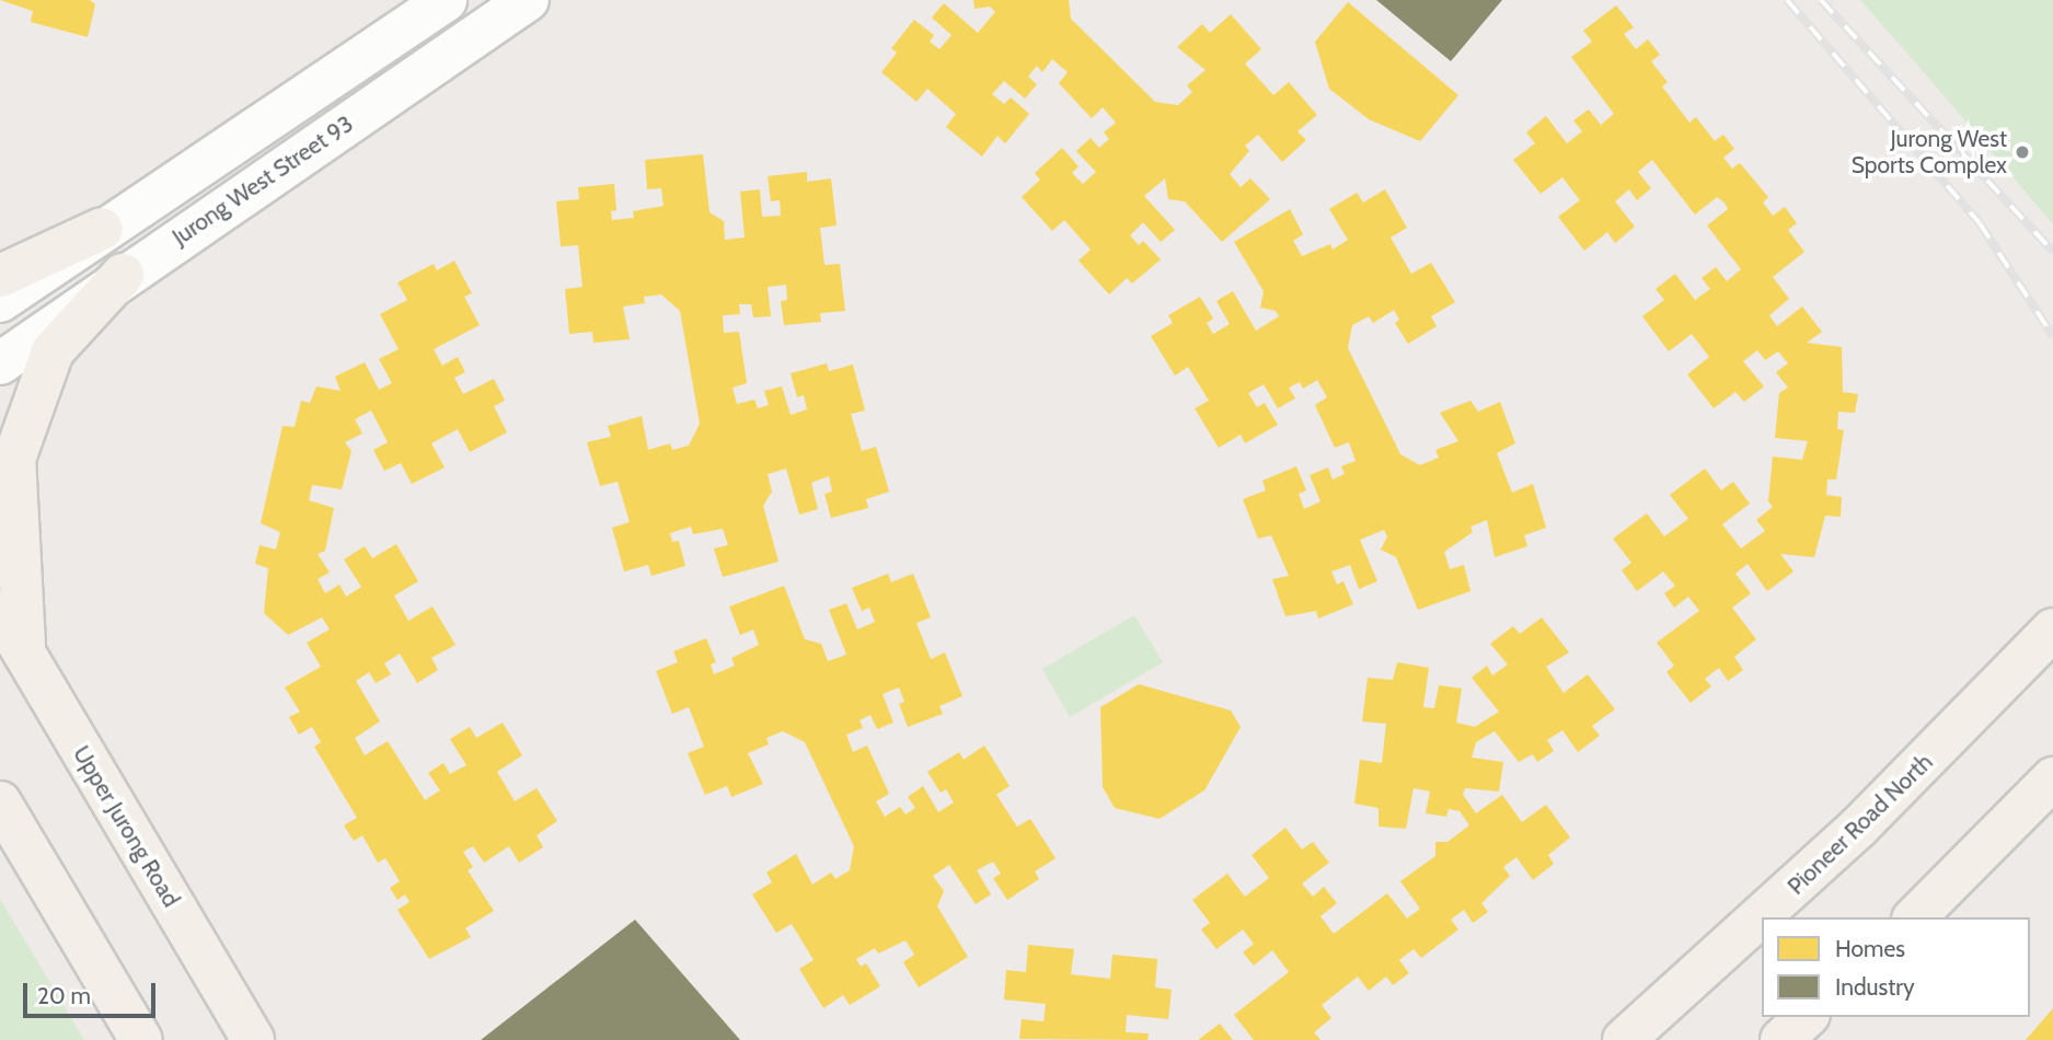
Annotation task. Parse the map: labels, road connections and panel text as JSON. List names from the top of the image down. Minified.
{"streets":{"main road":["Pioneer Road North","Upper Jurong Road"],"street":["Jurong West Street 93"]},"places":["Jurong West Sports Complex"],"legend":["Homes","Industry"],"scale_bar":"20 m"}
